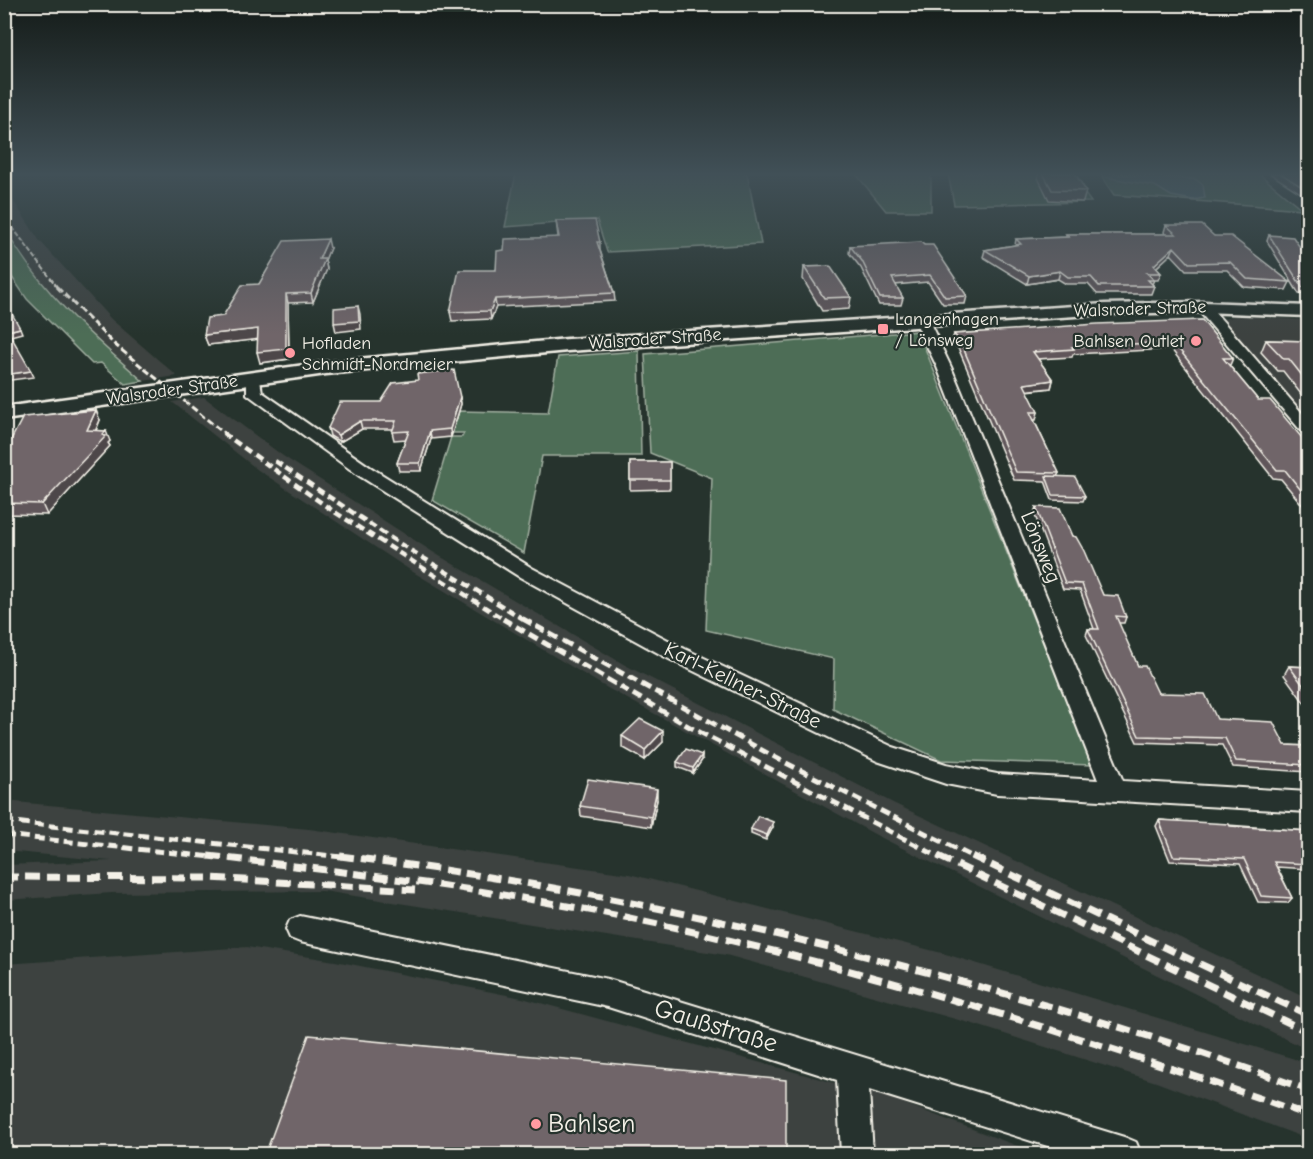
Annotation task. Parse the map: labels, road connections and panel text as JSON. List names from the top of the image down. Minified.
{"streets":{"street":["Walsroder Straße","Lönsweg","Karl-Kellner-Straße","Gaußstraße"]},"crossings":[["Walsroder Straße","Lönsweg"],["Walsroder Straße","Karl-Kellner-Straße"],["Lönsweg","Karl-Kellner-Straße"]],"places":{"transit":["Langenhagen / Lönsweg"],"other":["Bahlsen Outlet","Hofladen Schmidt-Nordmeier","Bahlsen"]}}
